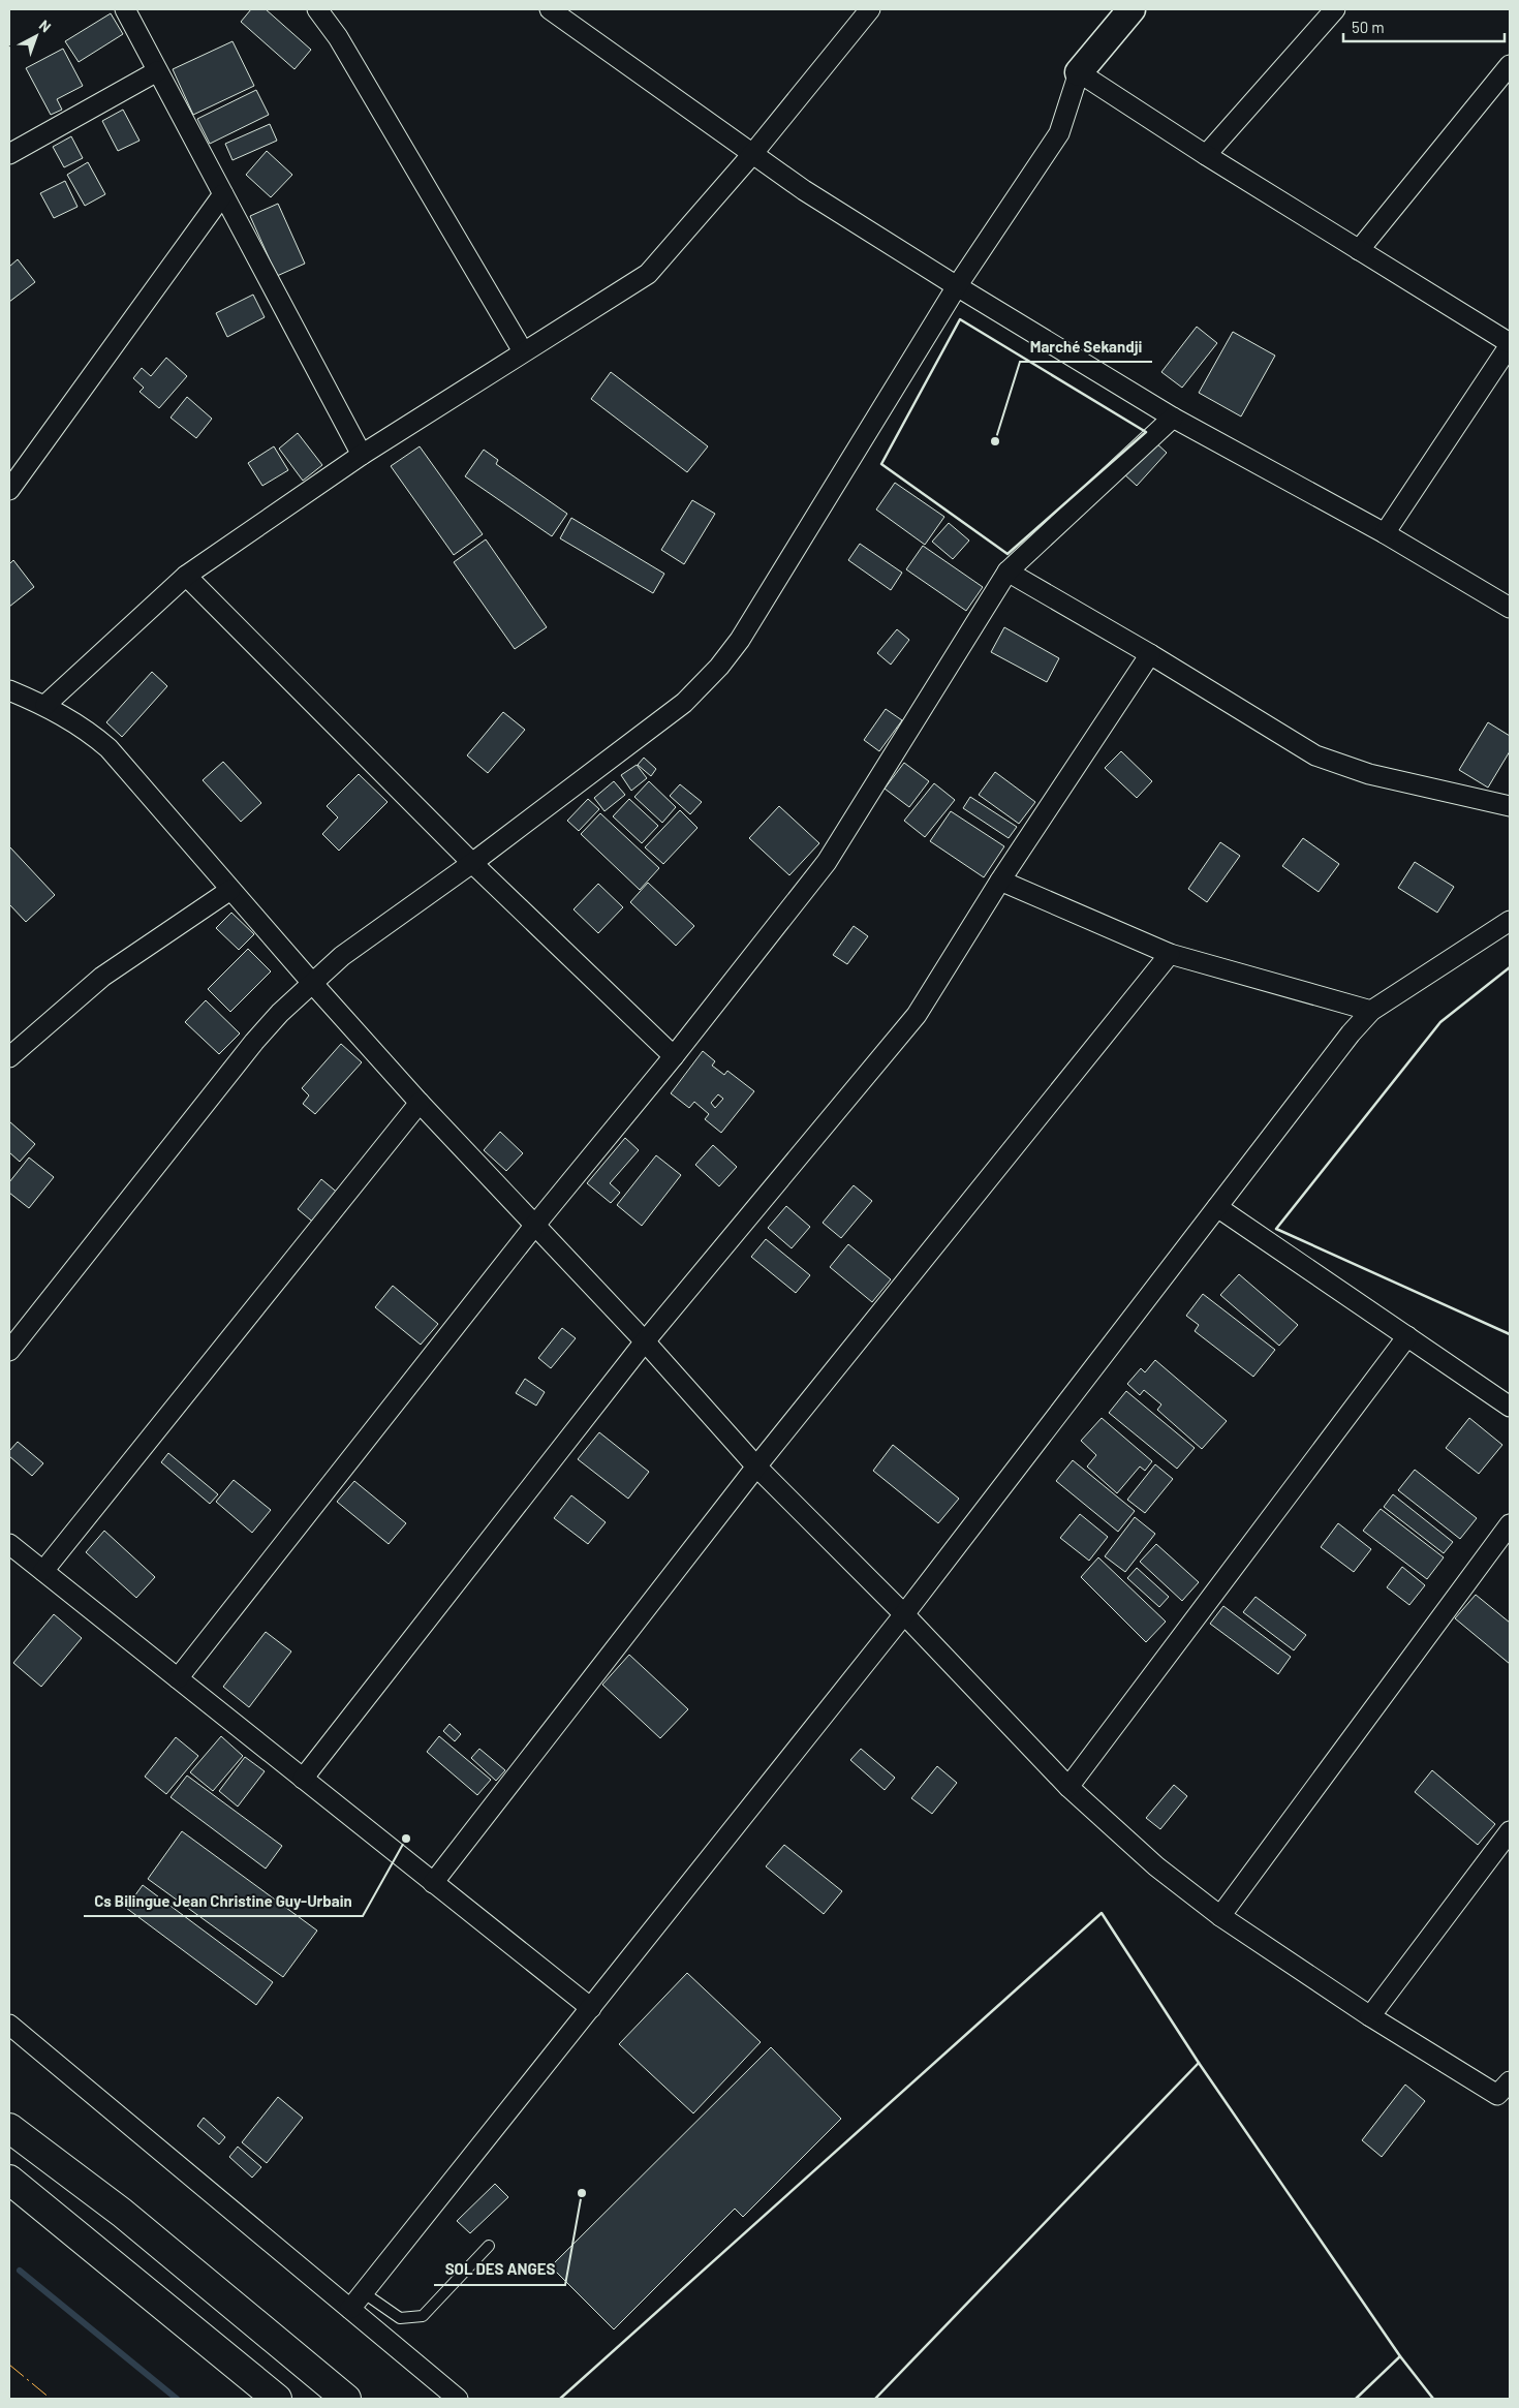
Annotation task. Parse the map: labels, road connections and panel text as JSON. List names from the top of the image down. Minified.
{"places":["Marché Sekandji","Cs Bilingue Jean Christine Guy-Urbain","SOL DES ANGES"],"scale_bar":"50 m","north":"top right"}
